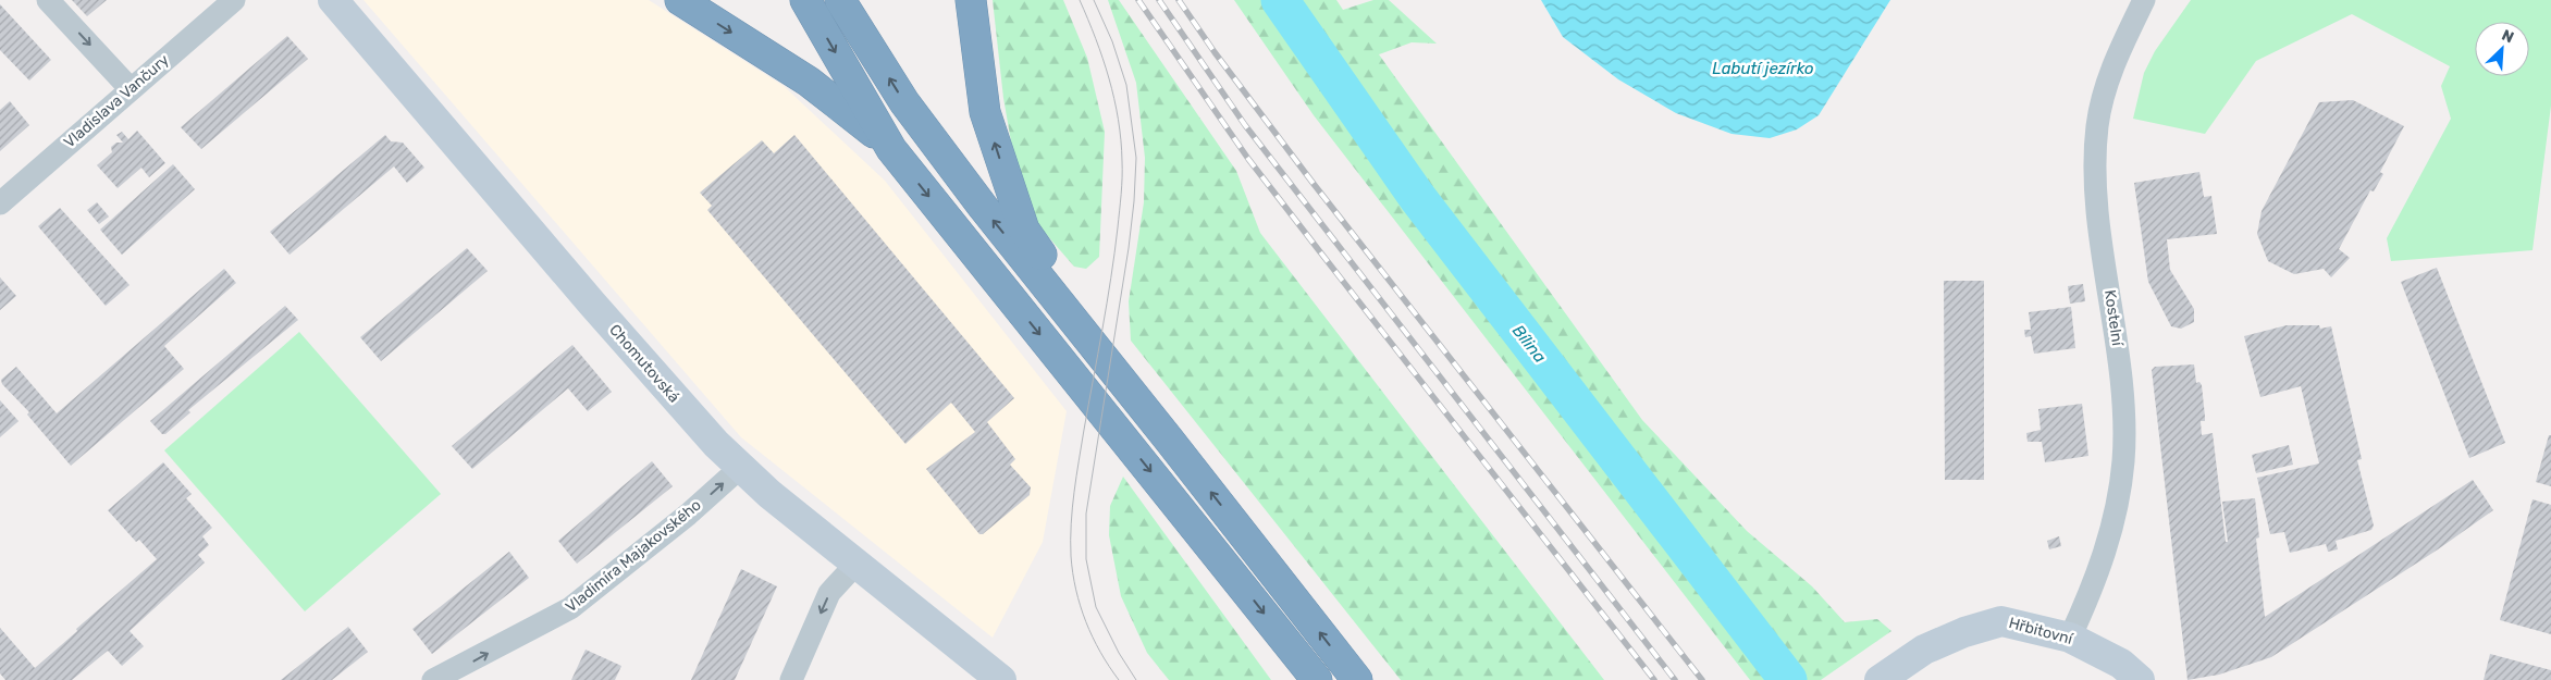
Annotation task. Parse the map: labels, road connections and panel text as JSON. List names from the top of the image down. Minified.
{"streets":{"street":["Vladislava Vančury","Kostelní","Chomutovská","Vladimíra Majakovského","Hřbitovní"]},"crossings":[["Kostelní","Hřbitovní"],["Chomutovská","Vladimíra Majakovského"]],"one_way":["Vladimíra Majakovského"],"water":["Labutí jezírko","Bílina"],"north":"top right"}
